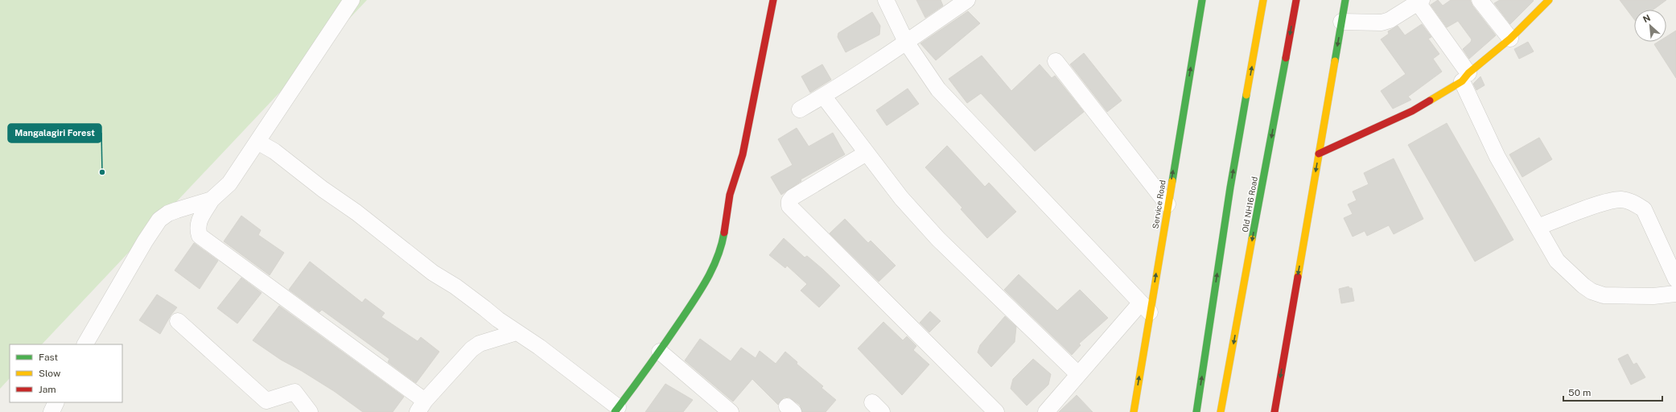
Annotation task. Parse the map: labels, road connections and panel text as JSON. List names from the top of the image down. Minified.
{"streets":{"street":["Service Road","Old NH16 Road"]},"places":["Mangalagiri Forest"],"legend":["Fast","Slow","Jam"],"scale_bar":"50 m","north":"top left"}
